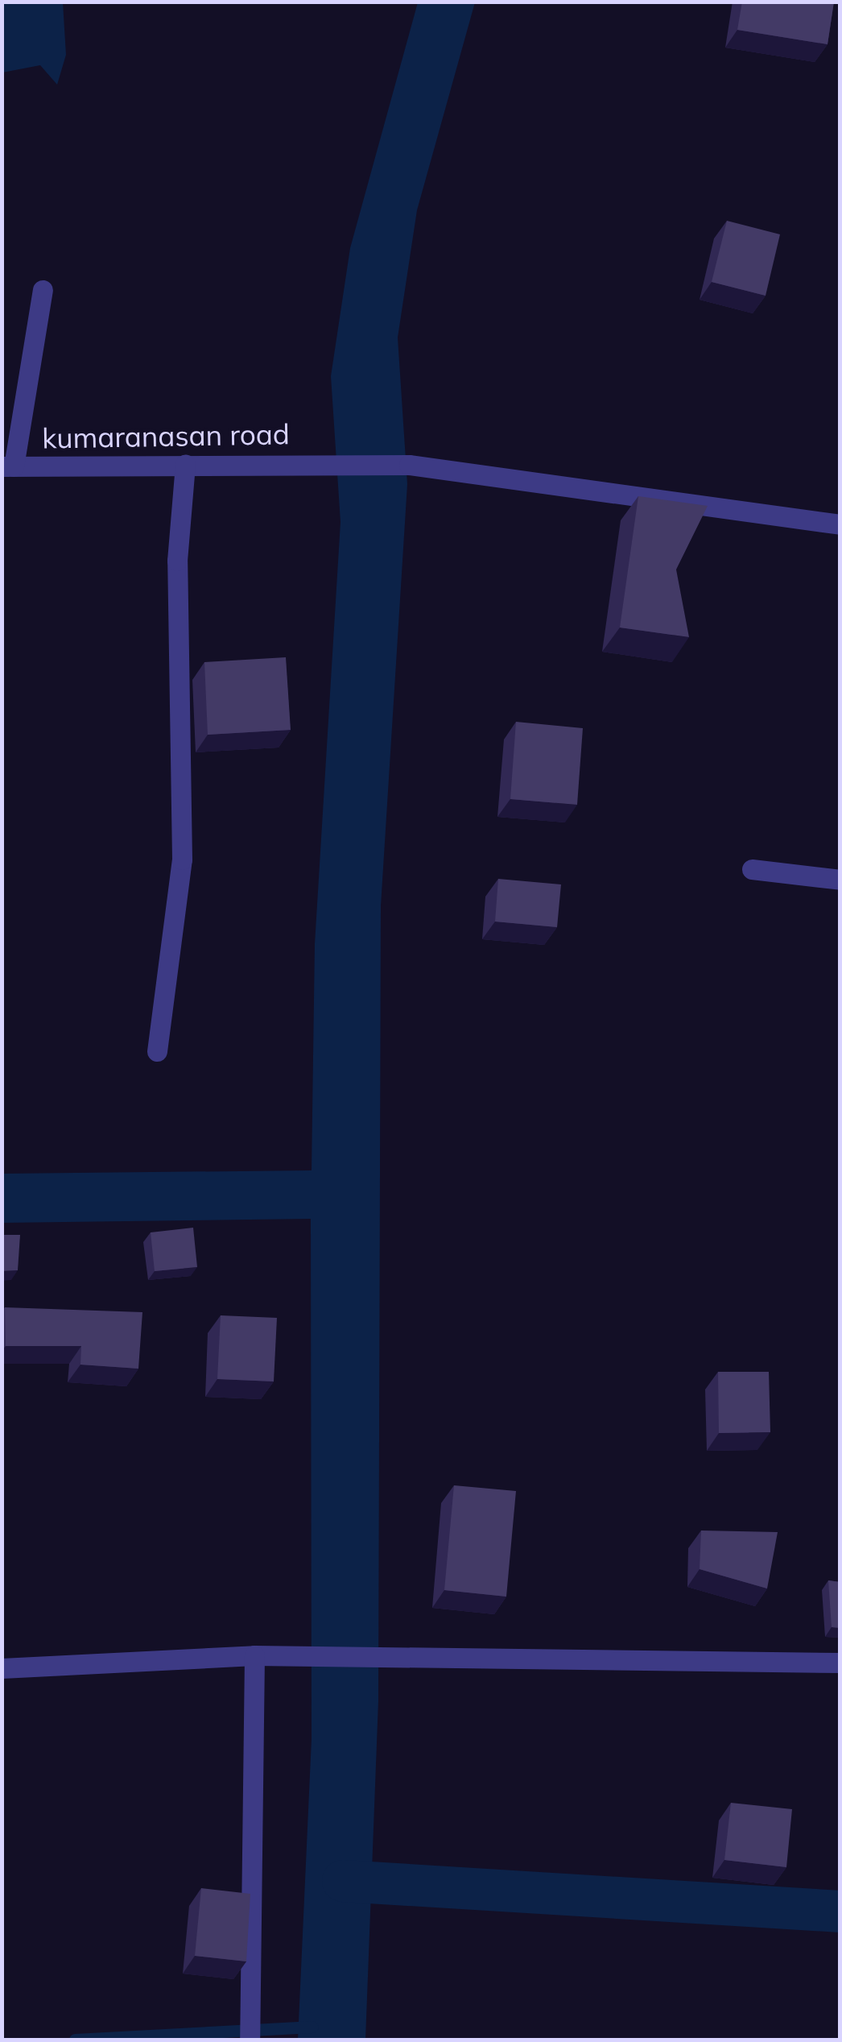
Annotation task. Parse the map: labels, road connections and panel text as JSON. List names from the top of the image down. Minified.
{"streets":{"street":["kumaranasan road"]}}
